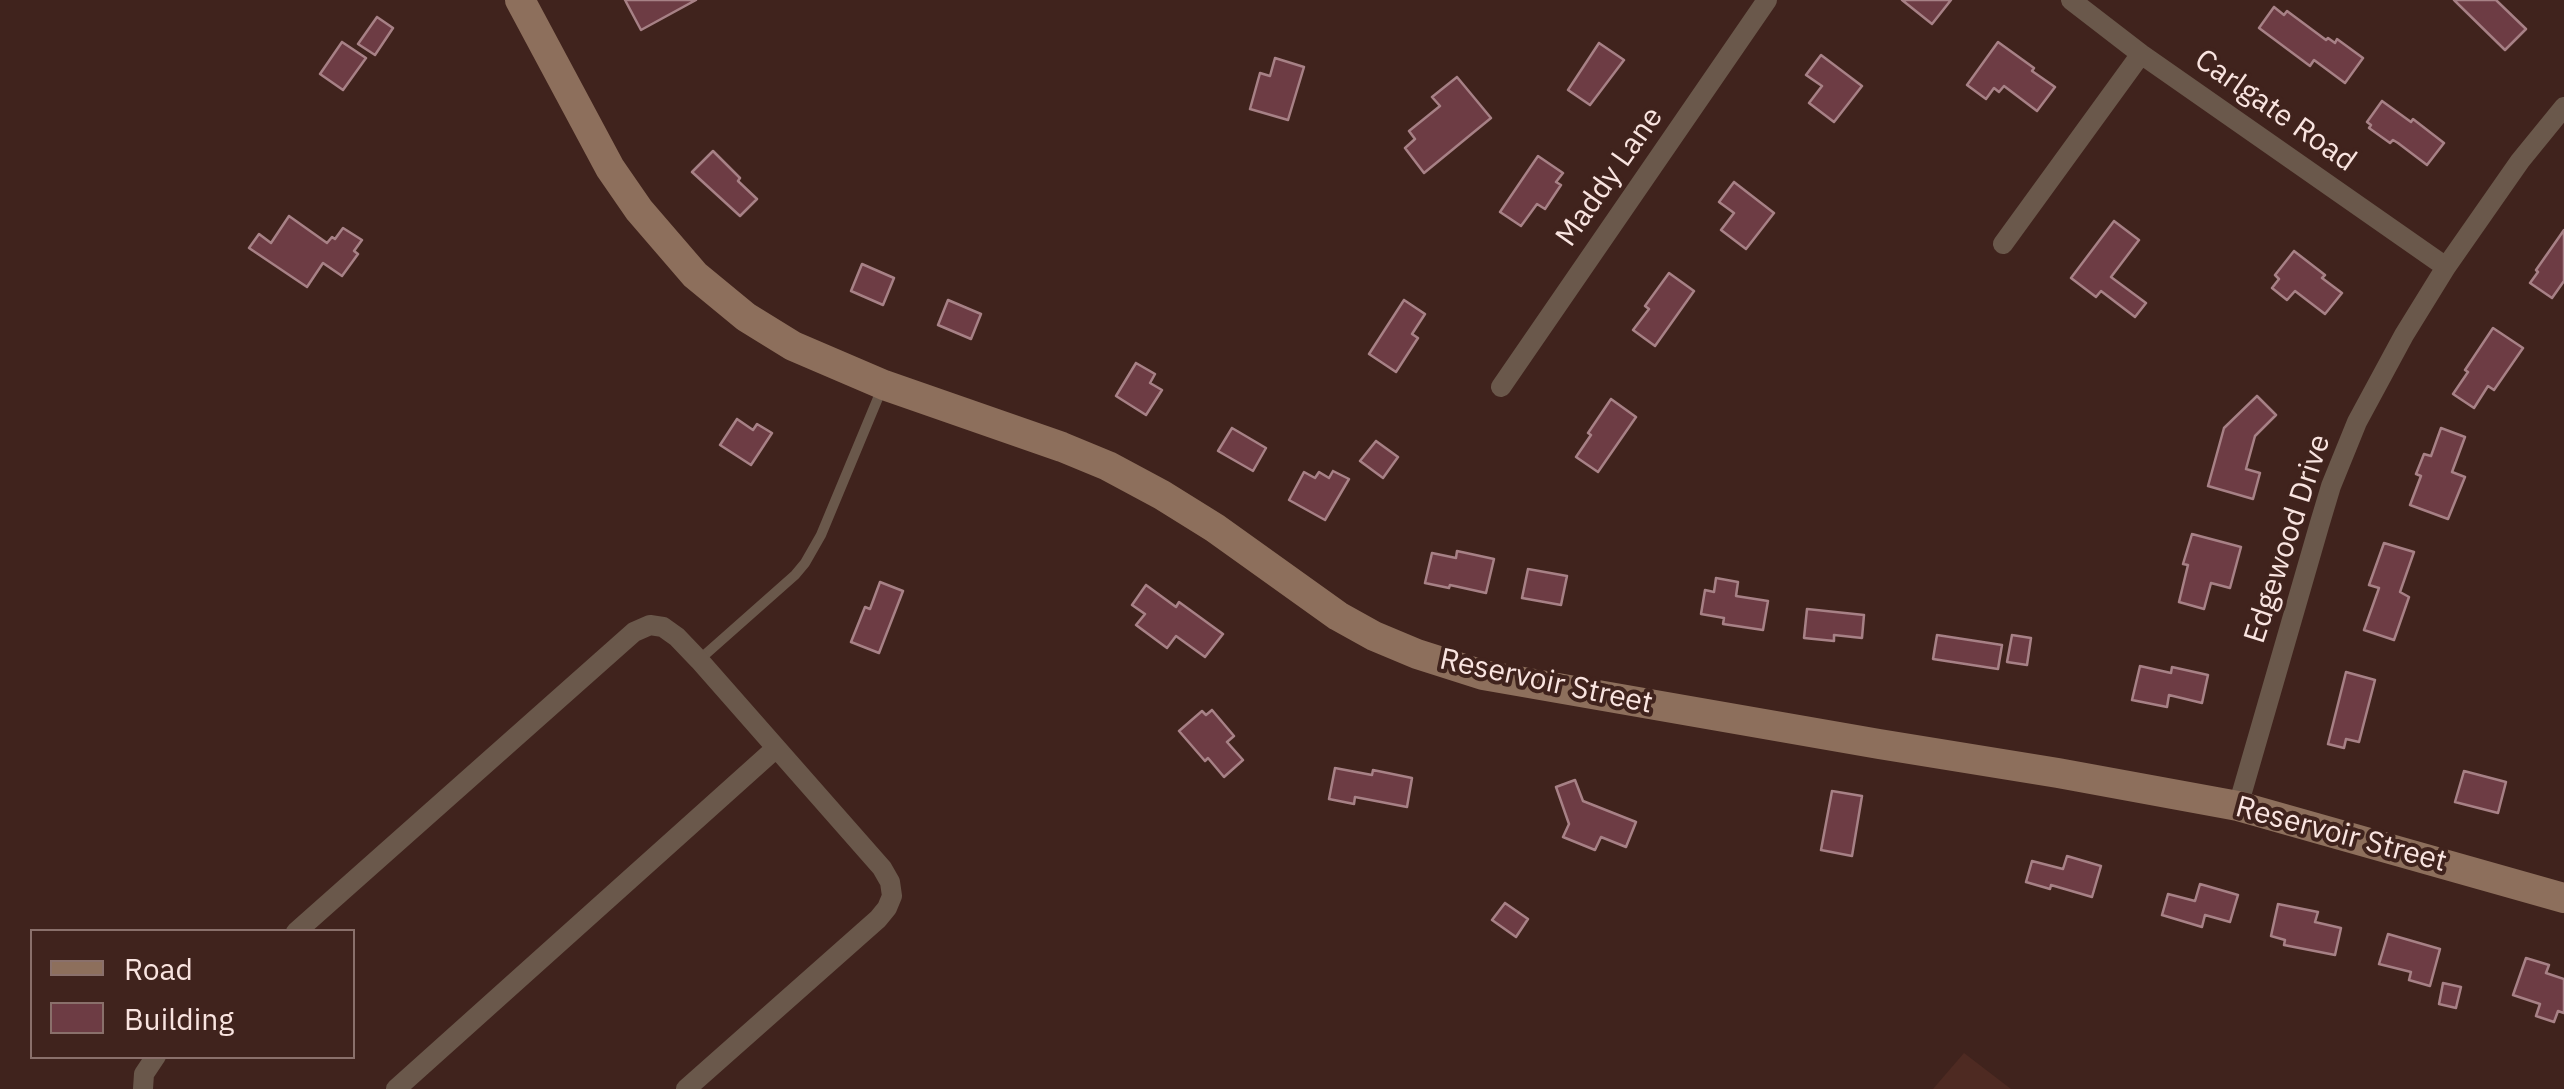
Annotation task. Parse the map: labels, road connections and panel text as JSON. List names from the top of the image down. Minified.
{"streets":{"street":["Carlgate Road","Maddy Lane","Edgewood Drive","Reservoir Street"]},"crossings":[["Carlgate Road","Edgewood Drive"],["Edgewood Drive","Reservoir Street"]],"legend":["Road","Building"]}
